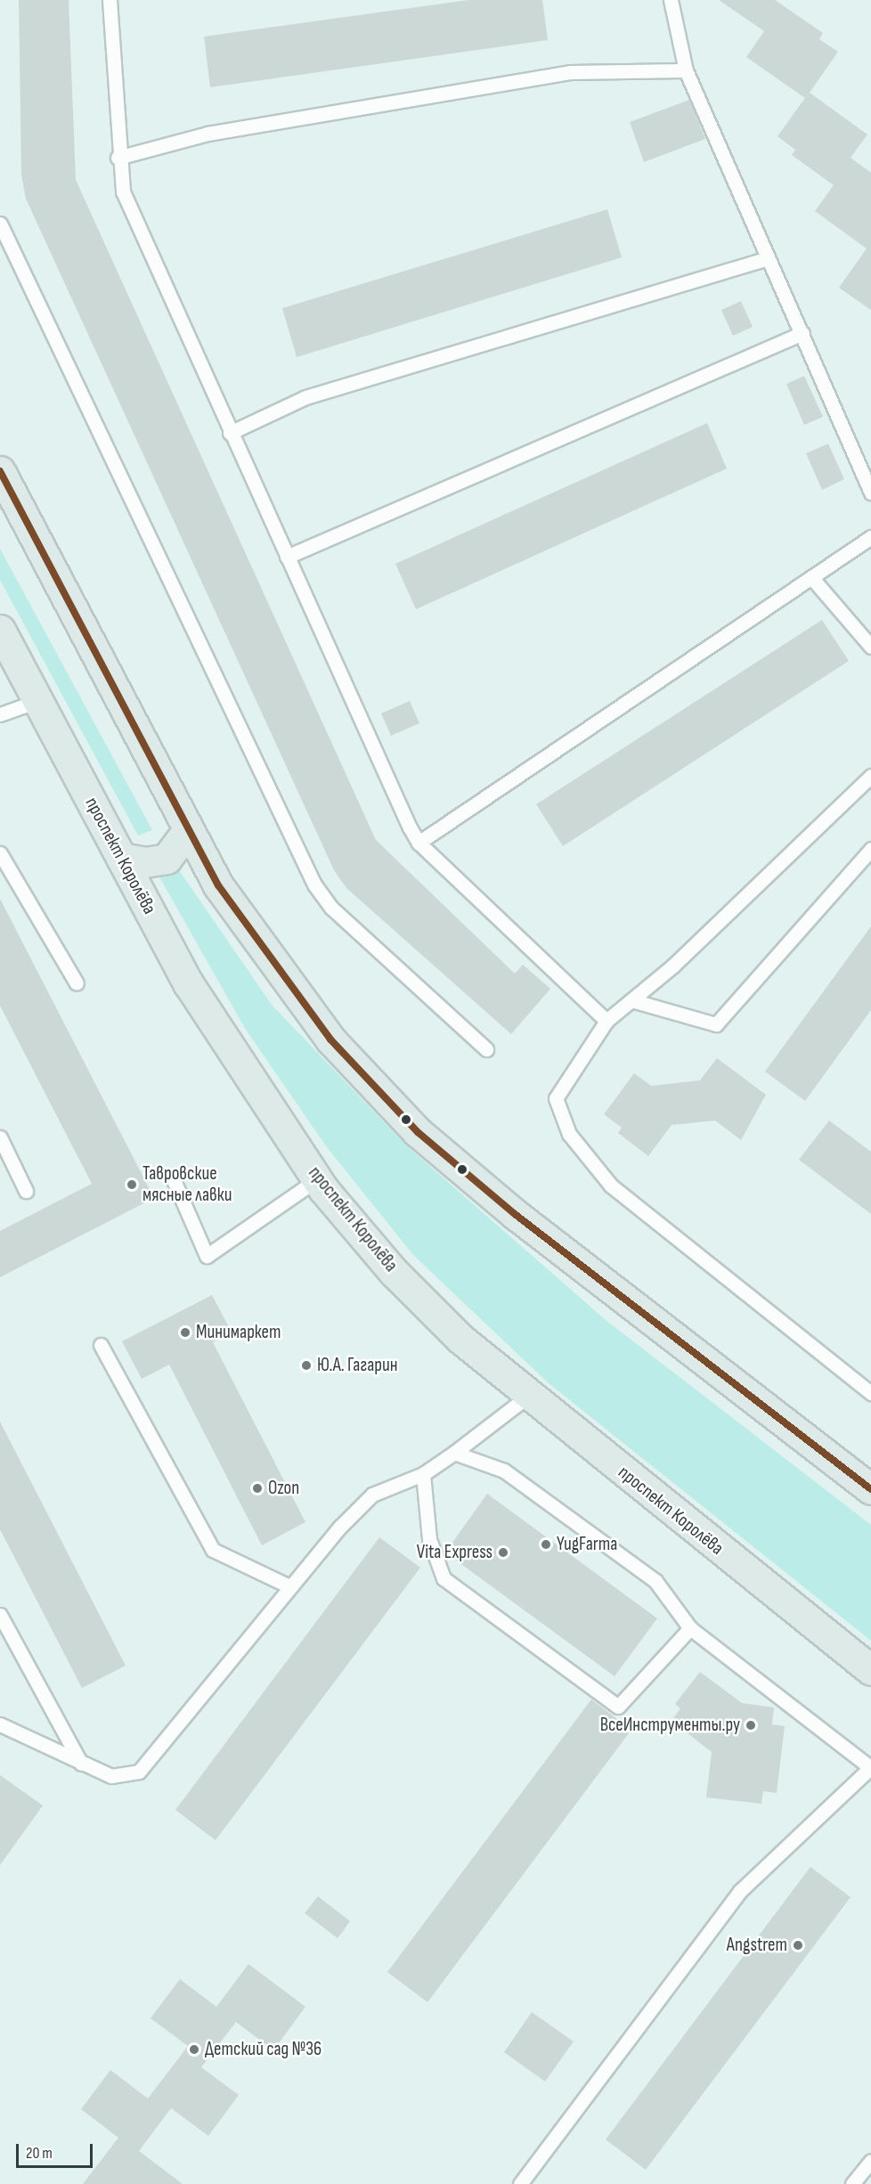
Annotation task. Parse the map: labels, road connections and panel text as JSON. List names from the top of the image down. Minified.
{"streets":{"main road":["проспект Королёва"]},"places":["Тавровские мясные лавки","Минимаркет","Ю.А. Гагарин","Ozon","YugFarma","Vita Express","ВсеИнструменты.ру","Angstrem","Детский сад №36"],"scale_bar":"20 m"}
